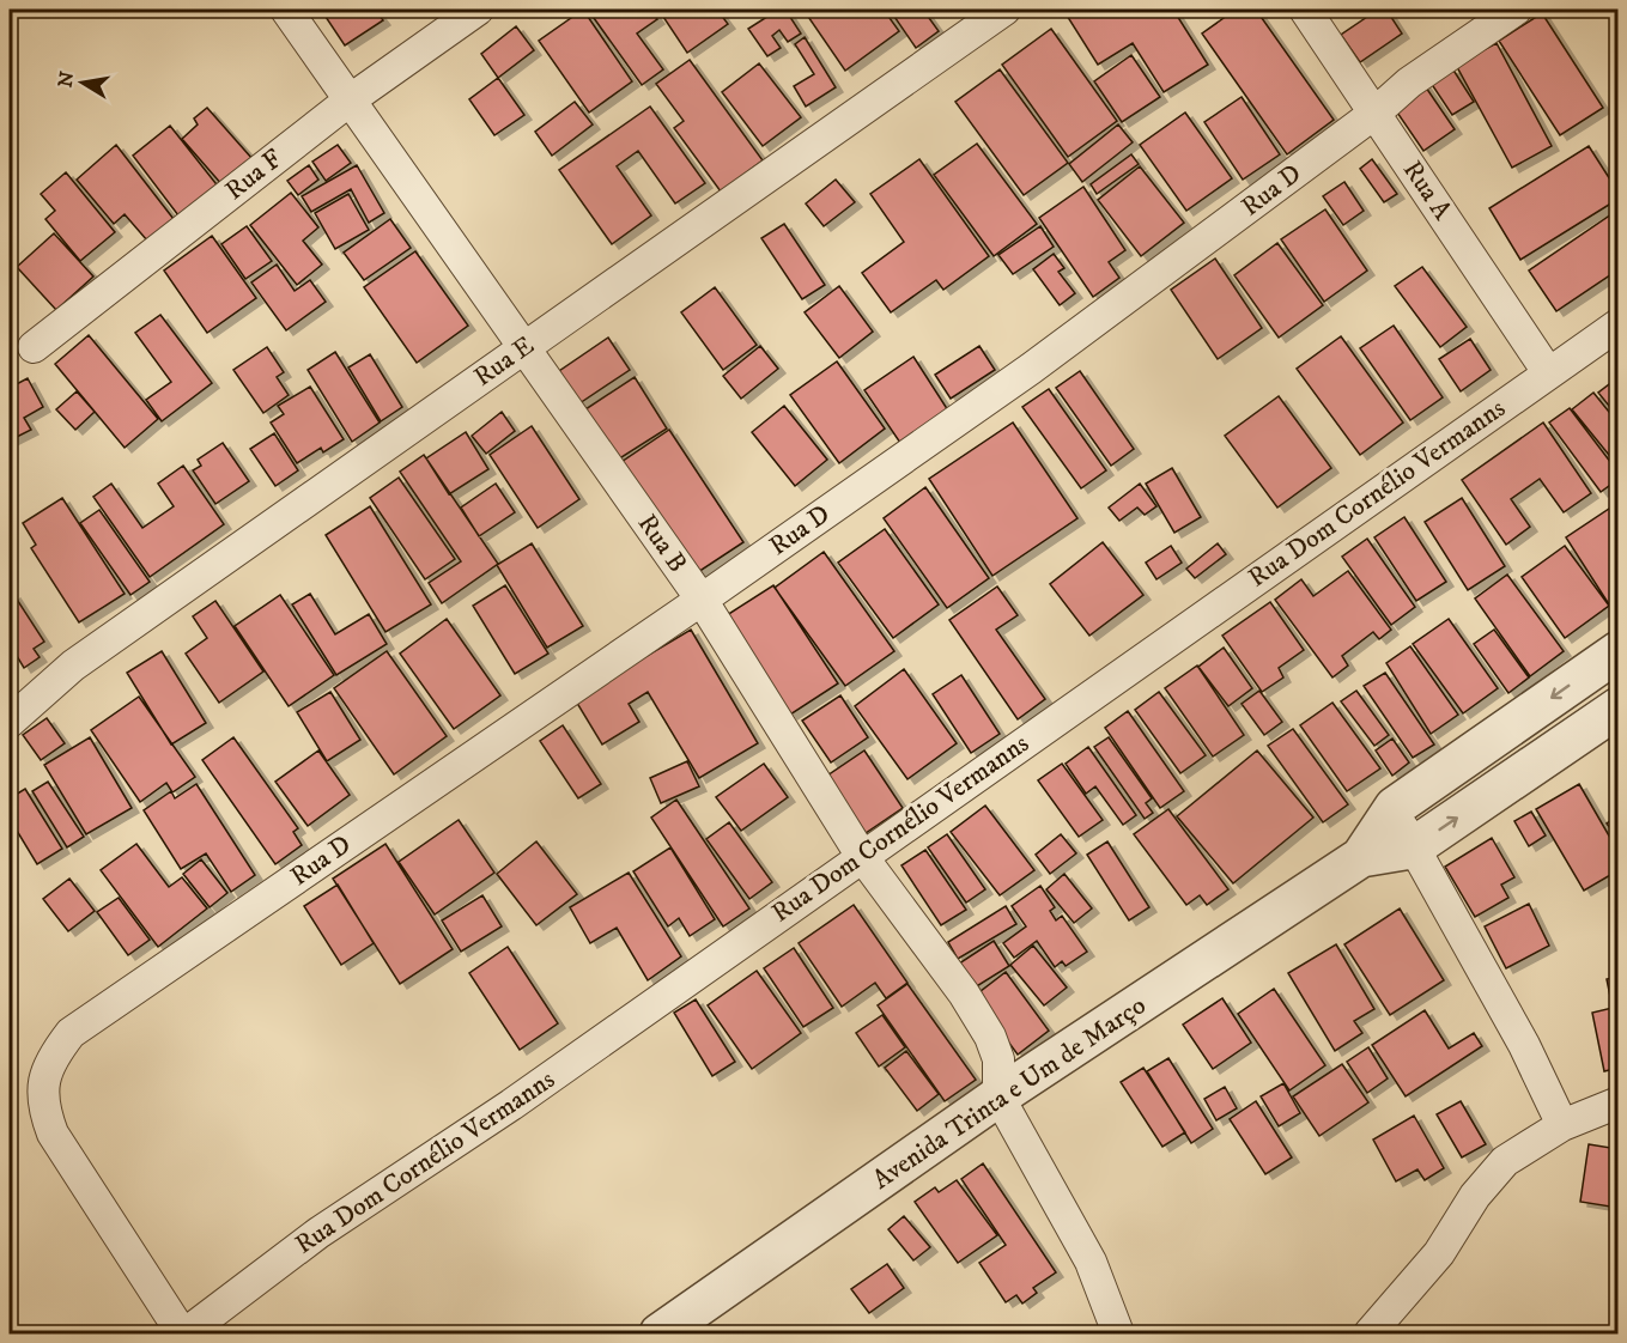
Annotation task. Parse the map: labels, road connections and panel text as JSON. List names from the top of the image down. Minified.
{"streets":{"street":["Rua F","Rua D","Rua A","Rua E","Rua Dom Cornélio Vermanns","Rua B","Avenida Trinta e Um de Março"]},"crossings":[["Rua F","Rua B"],["Rua D","Rua A"],["Rua D","Rua Dom Cornélio Vermanns"],["Rua D","Rua B"],["Rua A","Rua Dom Cornélio Vermanns"],["Rua E","Rua B"],["Rua Dom Cornélio Vermanns","Rua B"],["Rua B","Avenida Trinta e Um de Março"]],"north":"left"}
